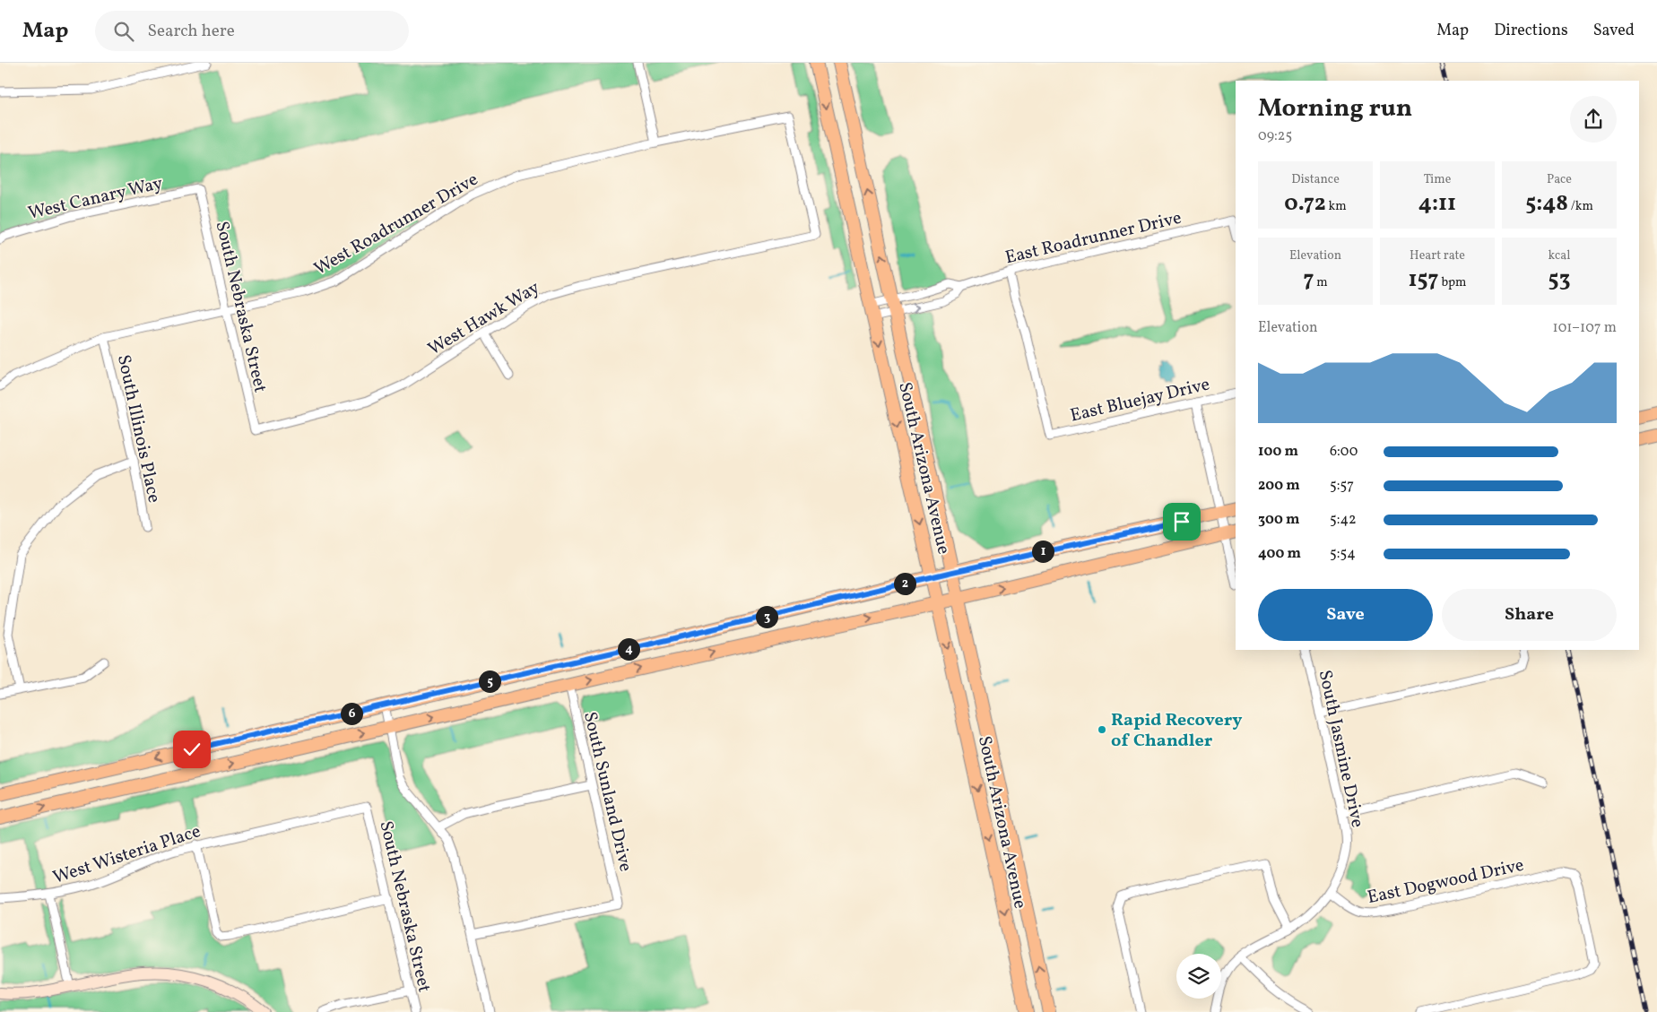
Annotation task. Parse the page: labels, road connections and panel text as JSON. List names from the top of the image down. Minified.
{"streets":{"main road":["South Arizona Avenue"],"street":["West Canary Way","West Roadrunner Drive","East Roadrunner Drive","South Nebraska Street","West Hawk Way","East Bluejay Drive","South Illinois Place","South Jasmine Drive","South Sunland Drive","West Wisteria Place","East Dogwood Drive"]},"crossings":[["West Canary Way","South Nebraska Street"],["West Roadrunner Drive","South Nebraska Street"],["West Roadrunner Drive","West Hawk Way"],["West Roadrunner Drive","South Illinois Place"],["East Roadrunner Drive","East Bluejay Drive"],["East Roadrunner Drive","South Arizona Avenue"],["South Nebraska Street","West Hawk Way"],["South Nebraska Street","West Wisteria Place"],["South Jasmine Drive","East Dogwood Drive"]],"places":["Rapid Recovery of Chandler"],"page":{"header":"Map","search":"Search here","nav":["Map","Directions","Saved"],"heading":["Morning run","09:25"],"stats":[["Distance","0.72 km"],["Time","4:11"],["Pace","5:48 /km"],["Elevation","7 m"],["Heart rate","157 bpm"],["kcal","53"]],"chart":["Elevation","101–107 m"],"list":[{"name":"100 m","note":"6:00"},{"name":"200 m","note":"5:57"},{"name":"300 m","note":"5:42"},{"name":"400 m","note":"5:54"}],"pins":["1","2","3","4","5","6"],"buttons":["Save","Share"]}}
